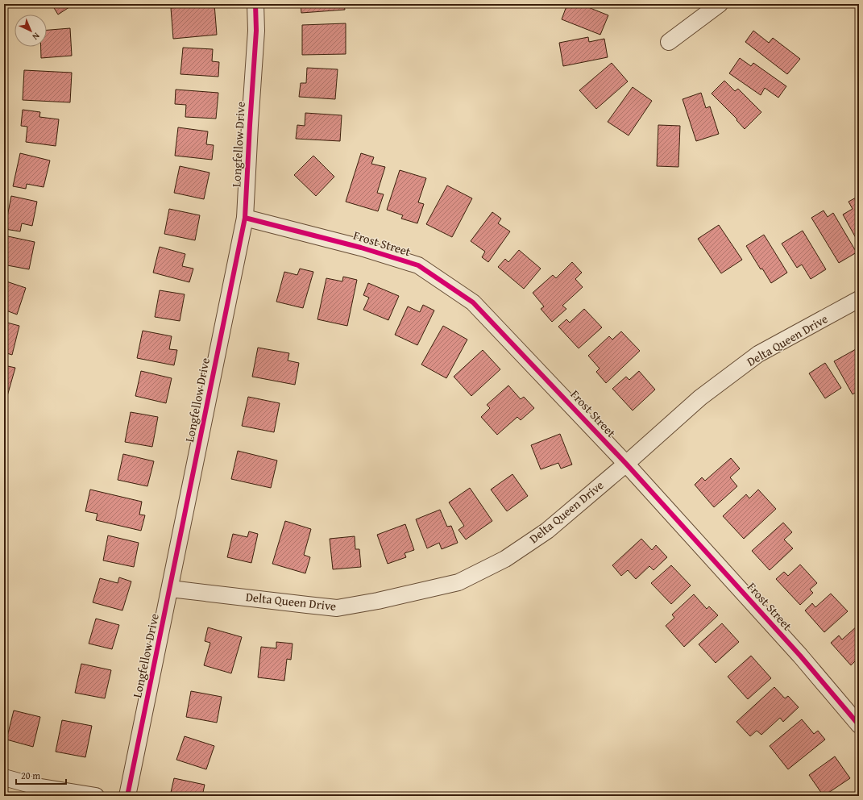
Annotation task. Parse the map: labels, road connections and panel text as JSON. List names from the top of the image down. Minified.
{"streets":{"street":["Longfellow Drive","Frost Street","Delta Queen Drive"]},"crossings":[["Longfellow Drive","Frost Street"],["Longfellow Drive","Delta Queen Drive"],["Frost Street","Delta Queen Drive"]],"scale_bar":"20 m","north":"bottom right"}
